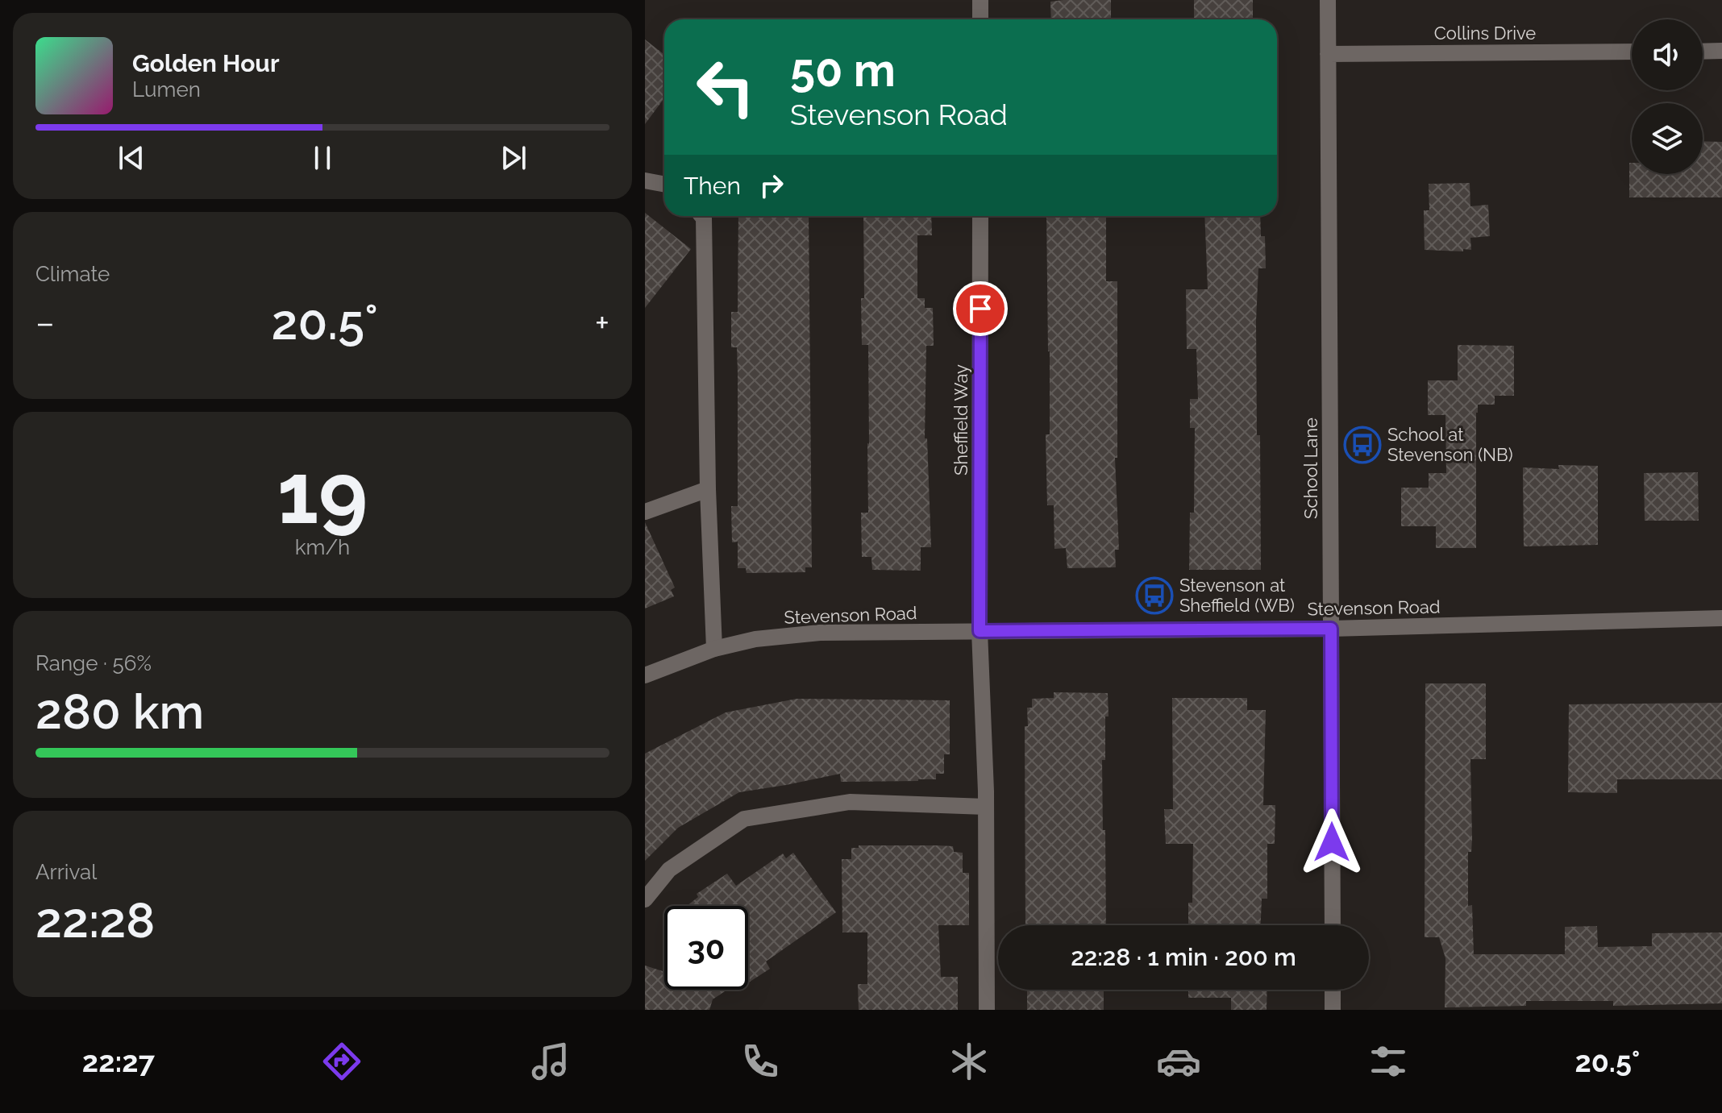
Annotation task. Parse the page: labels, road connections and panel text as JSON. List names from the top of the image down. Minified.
{"streets":{"street":["Collins Drive","Sheffield Way","School Lane","Stevenson Road"]},"crossings":[["Collins Drive","School Lane"],["Sheffield Way","Stevenson Road"],["School Lane","Stevenson Road"]],"places":{"bus stop":["School at Stevenson (NB)","Stevenson at Sheffield (WB)"]},"page":{"turn":["50 m","Stevenson Road"],"song":["Golden Hour","Lumen"],"then":"Then","tile":["Climate",["19","km/h"],["Range · 56%","280 km"],["Arrival","22:28"]],"heat":["−","20.5°","+"],"limit":"30","trip":"22:28 · 1 min · 200 m","tabs":["22:27","20.5°"]}}
